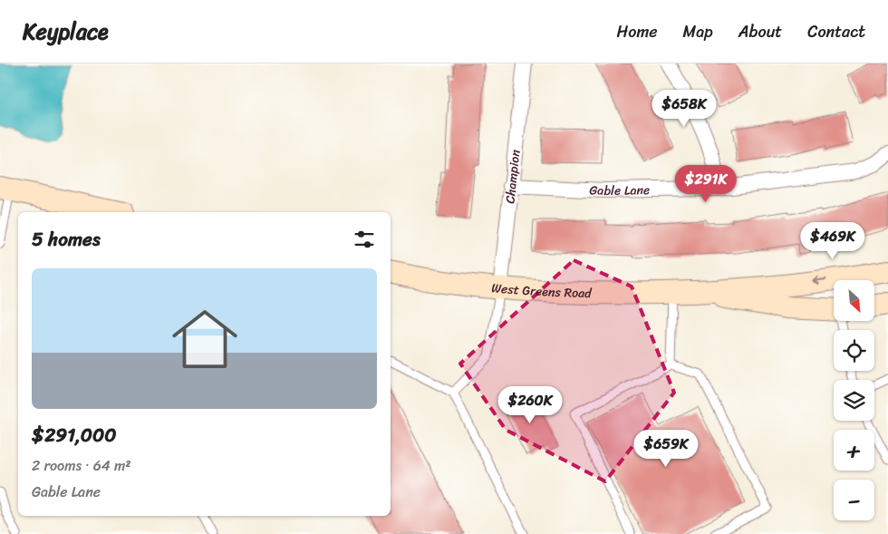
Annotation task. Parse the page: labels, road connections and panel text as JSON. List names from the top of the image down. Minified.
{"streets":{"main road":["West Greens Road"],"street":["Champion","Gable Lane"]},"crossings":[["Champion","Gable Lane"],["Champion","West Greens Road"]],"north":"bottom right","page":{"header":"Keyplace","nav":["Home","Map","About","Contact"],"price":["$658K","$291K","$469K","$260K","$659K"],"heading":"5 homes","list":[{"name":"$291,000","note":"2 rooms · 64 m² · Gable Lane"}],"map_buttons":["+","−"]}}
